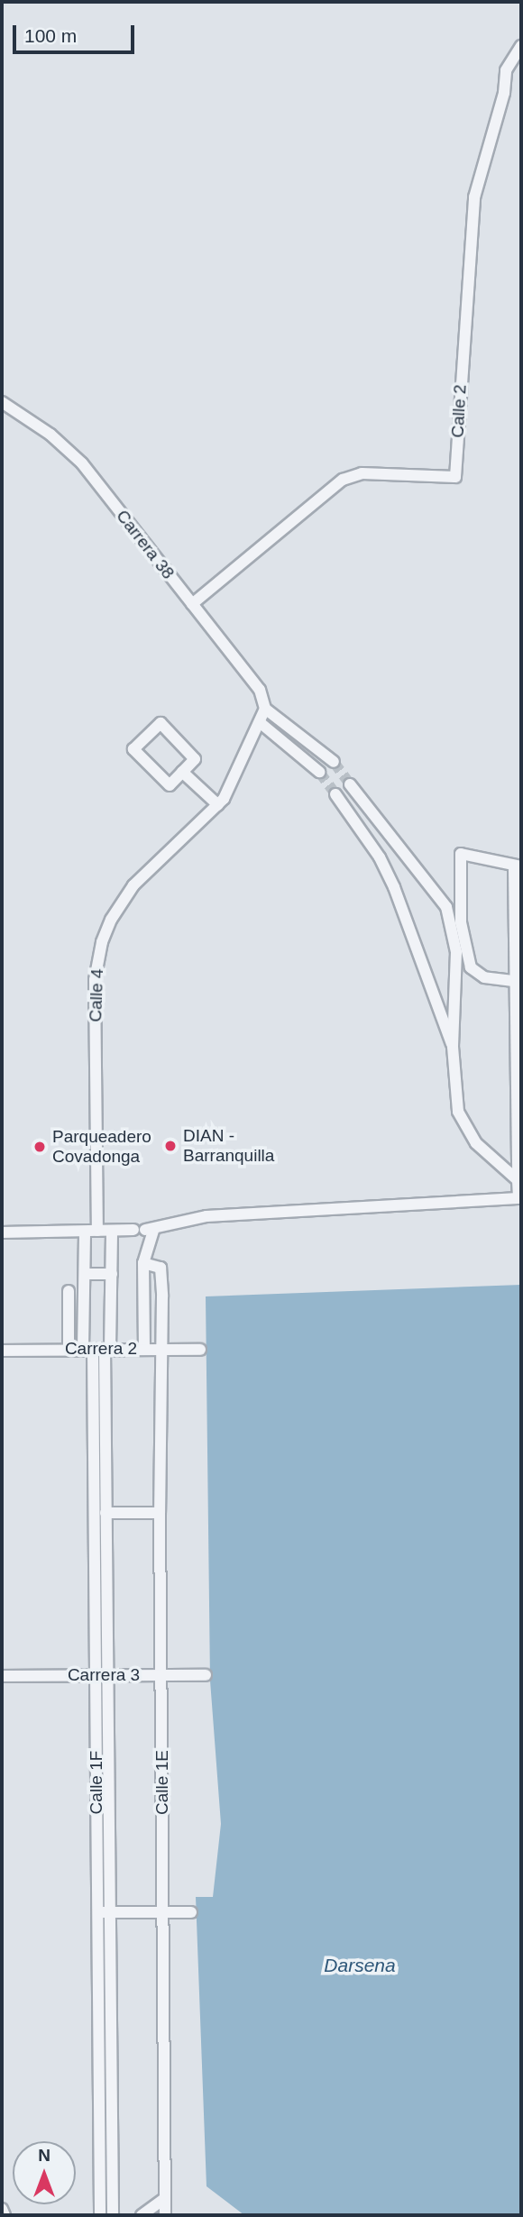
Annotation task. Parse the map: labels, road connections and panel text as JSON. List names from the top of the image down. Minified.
{"streets":{"street":["Calle 2","Carrera 38","Calle 4","Carrera 2","Carrera 3","Calle 1F","Calle 1E"]},"crossings":[["Calle 2","Carrera 38"],["Carrera 38","Calle 4"],["Carrera 2","Calle 1F"],["Carrera 2","Calle 1E"],["Carrera 3","Calle 1F"],["Carrera 3","Calle 1E"]],"water":["Darsena"],"places":["DIAN - Barranquilla","Parqueadero Covadonga"],"scale_bar":"100 m","north":"top"}
